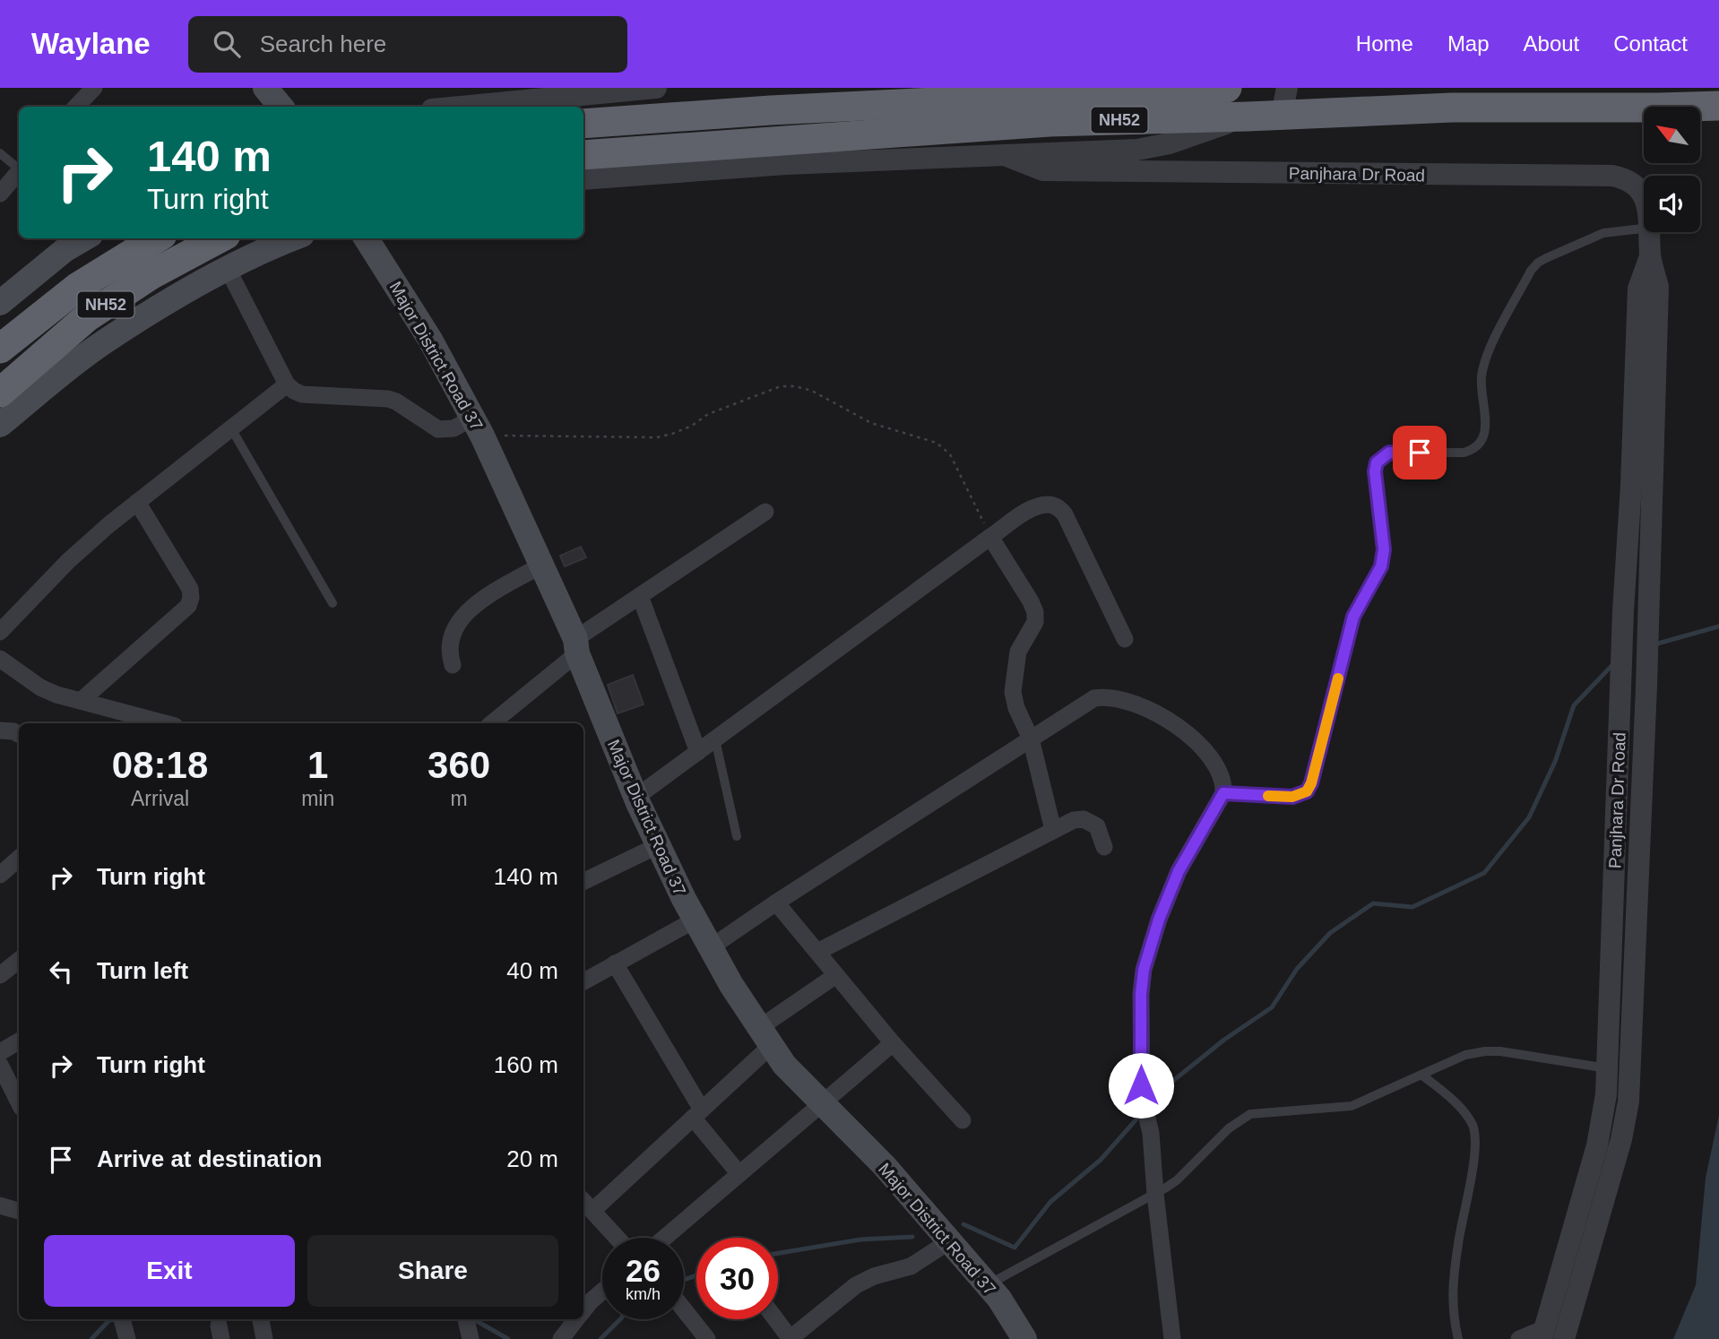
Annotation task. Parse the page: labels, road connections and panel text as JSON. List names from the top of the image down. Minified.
{"streets":{"highway":["NH52"],"main road":["Major District Road 37"],"street":["Panjhara Dr Road"]},"north":"top left","page":{"header":"Waylane","search":"Search here","nav":["Home","Map","About","Contact"],"turn":["140 m","Turn right"],"eta":["08:18","Arrival","1","min","360","m"],"list":[{"name":"Turn right","value":"140 m"},{"name":"Turn left","value":"40 m"},{"name":"Turn right","value":"160 m"},{"name":"Arrive at destination","value":"20 m"}],"buttons":["Exit","Share"],"speed":"26 km/h","limit":"30"}}
